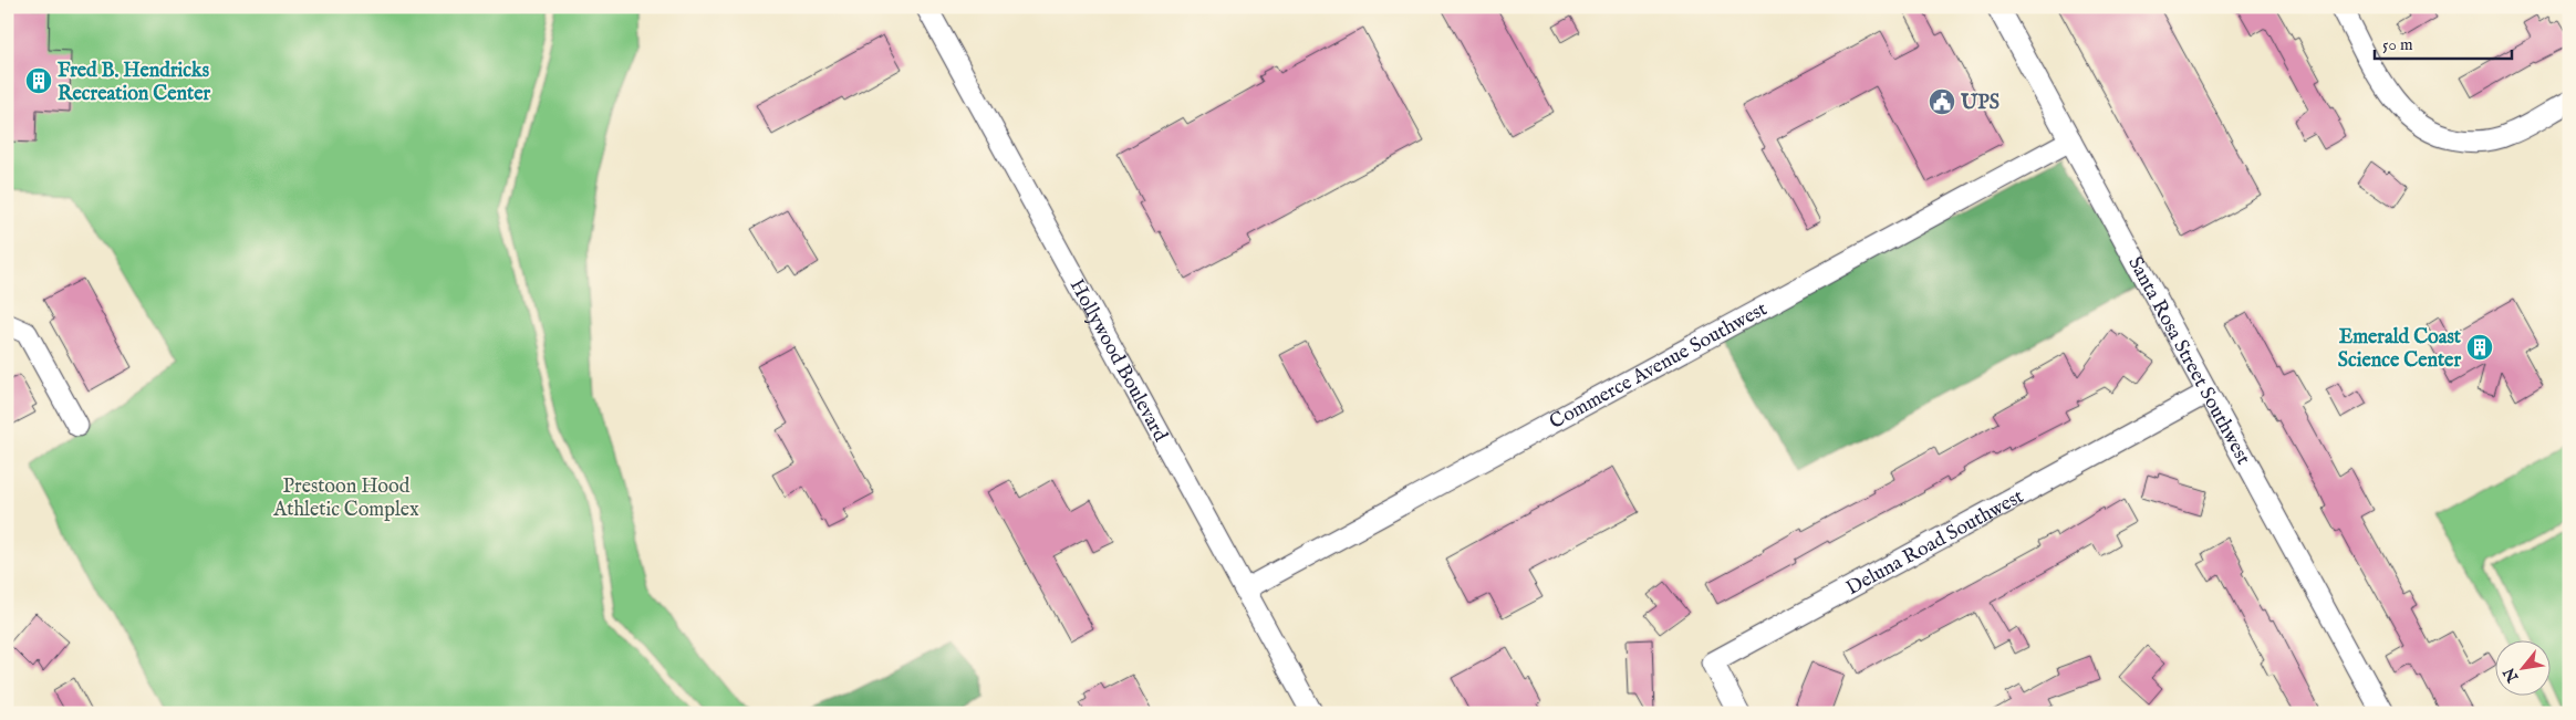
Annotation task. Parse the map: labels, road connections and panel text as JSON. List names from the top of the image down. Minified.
{"streets":{"street":["Santa Rosa Street Southwest","Hollywood Boulevard","Commerce Avenue Southwest","Deluna Road Southwest"]},"crossings":[["Santa Rosa Street Southwest","Commerce Avenue Southwest"],["Santa Rosa Street Southwest","Deluna Road Southwest"],["Hollywood Boulevard","Commerce Avenue Southwest"]],"parks":["Prestoon Hood Athletic Complex"],"places":{"building":["Fred B. Hendricks Recreation Center","Emerald Coast Science Center"],"public building":["UPS"]},"scale_bar":"50 m","north":"bottom left"}
